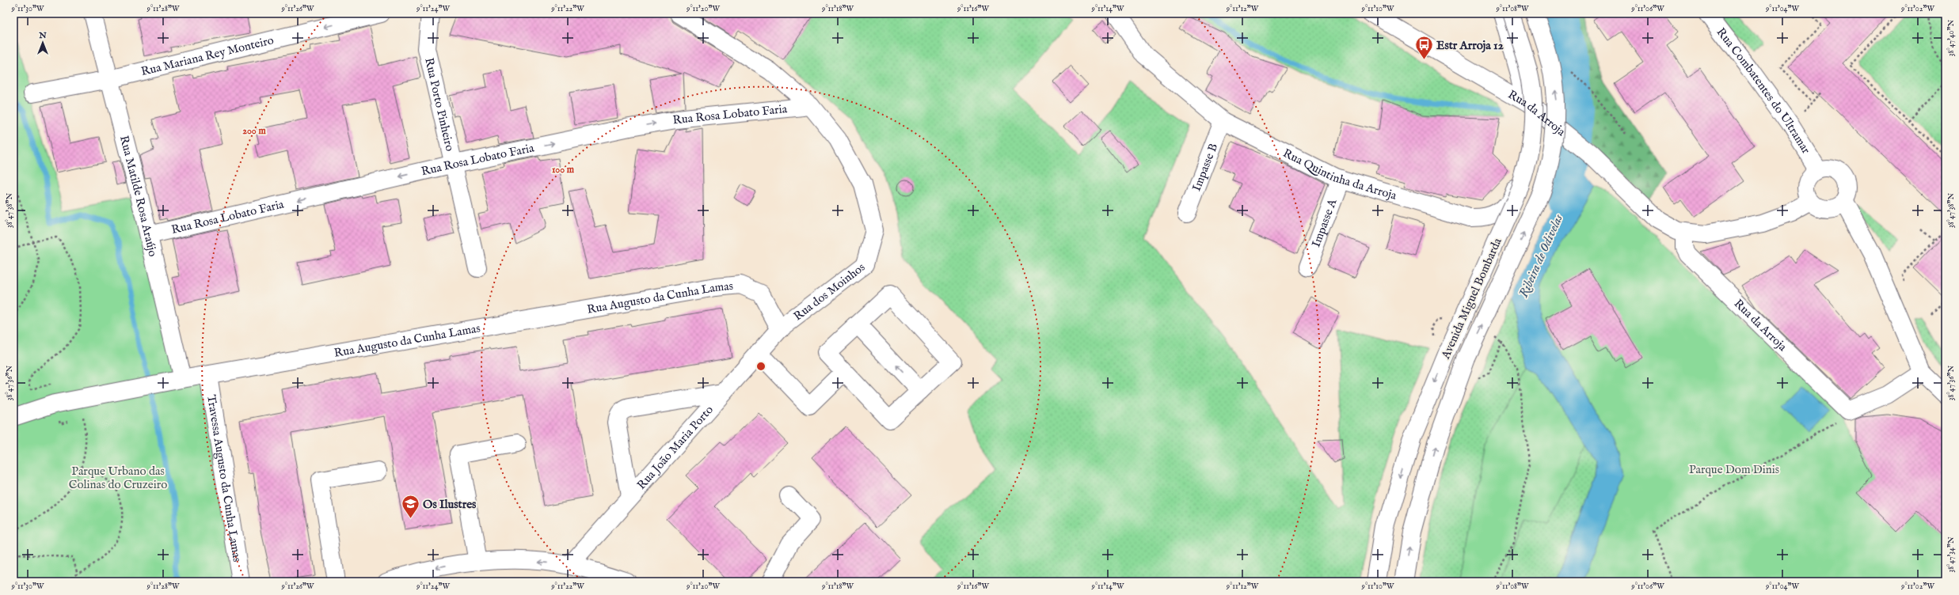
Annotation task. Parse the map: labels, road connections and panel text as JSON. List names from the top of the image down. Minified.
{"streets":{"street":["Rua Mariana Rey Monteiro","Rua Combatentes do Ultramar","Rua Porto Pinheiro","Rua da Arroja","Rua Rosa Lobato Faria","Impasse B","Rua Quintinha da Arroja","Rua Matilde Rosa Araújo","Impasse A","Rua dos Moinhos","Rua Augusto da Cunha Lamas","Avenida Miguel Bombarda","Rua João Maria Porto","Travessa Augusto da Cunha Lamas"]},"crossings":[["Rua Mariana Rey Monteiro","Rua Matilde Rosa Araújo"],["Rua Combatentes do Ultramar","Rua da Arroja"],["Rua Porto Pinheiro","Rua Rosa Lobato Faria"],["Rua da Arroja","Rua Quintinha da Arroja"],["Rua Rosa Lobato Faria","Rua Matilde Rosa Araújo"],["Rua Rosa Lobato Faria","Rua dos Moinhos"],["Impasse B","Rua Quintinha da Arroja"],["Rua Quintinha da Arroja","Impasse A"],["Rua Matilde Rosa Araújo","Rua Augusto da Cunha Lamas"],["Rua dos Moinhos","Rua Augusto da Cunha Lamas"],["Rua dos Moinhos","Rua João Maria Porto"],["Rua Augusto da Cunha Lamas","Rua João Maria Porto"],["Rua Augusto da Cunha Lamas","Travessa Augusto da Cunha Lamas"]],"one_way":["Rua Mariana Rey Monteiro"],"water":["Ribeira de Odivelas"],"parks":["Parque Dom Dinis","Parque Urbano das Colinas do Cruzeiro"],"places":{"bus stop":["Estr Arroja 12"],"school or university":["Os Ilustres"]},"north":"top","coordinates":["9°11'30\"W","9°11'28\"W","9°11'26\"W","9°11'24\"W","9°11'22\"W","9°11'20\"W","9°11'18\"W","9°11'16\"W","9°11'14\"W","9°11'12\"W","9°11'10\"W","9°11'08\"W","9°11'06\"W","9°11'04\"W","9°11'02\"W","38°47'40\"N","38°47'38\"N","38°47'36\"N","38°47'34\"N"],"rings":["200 m","100 m"]}
